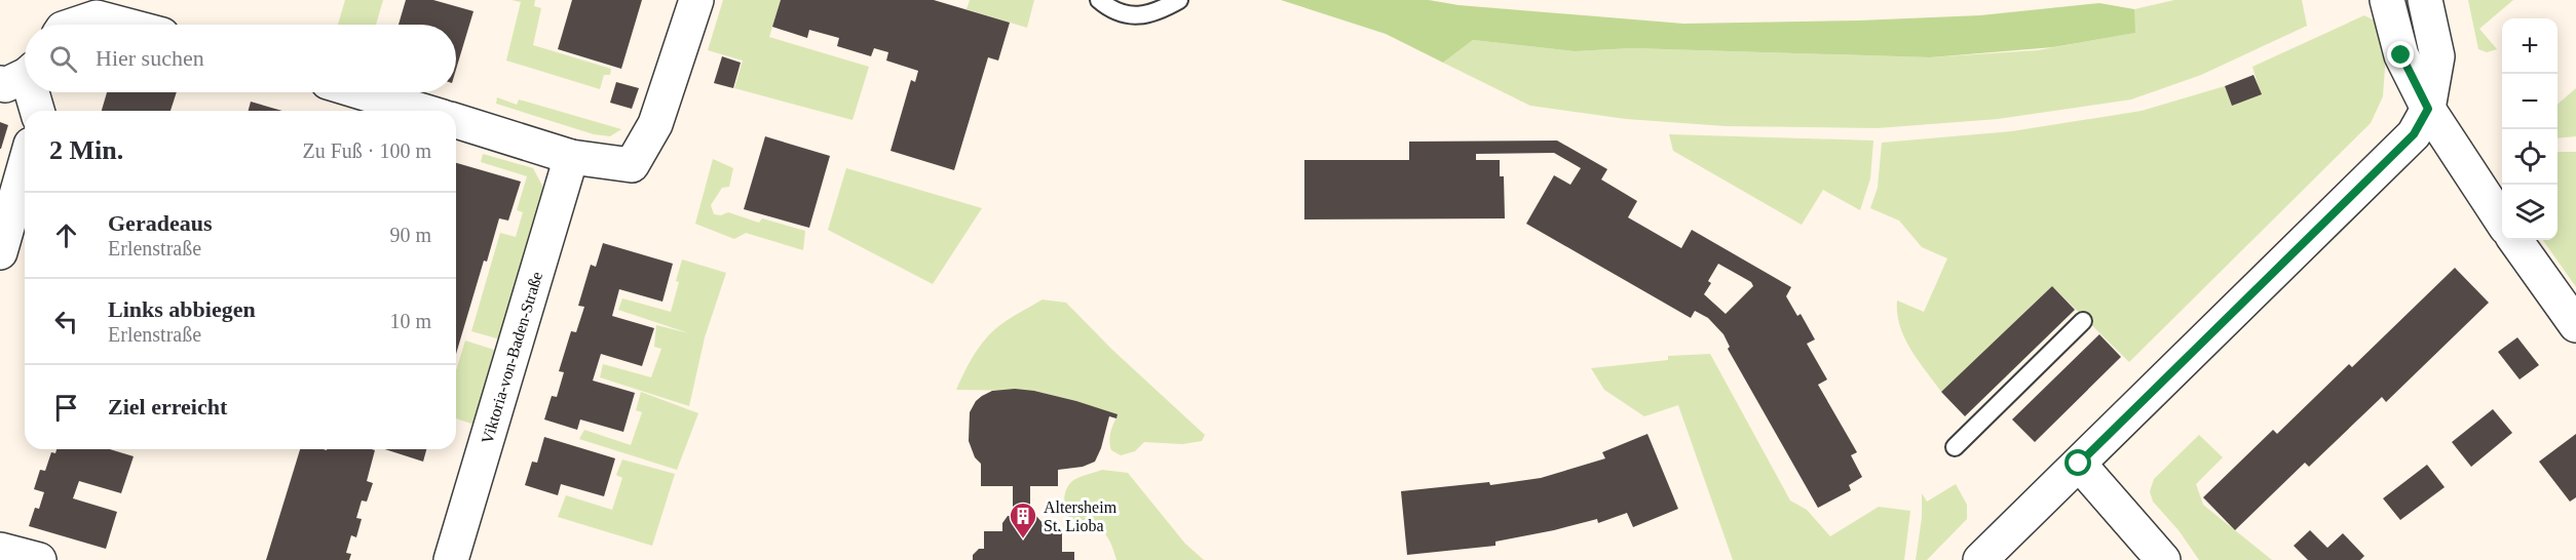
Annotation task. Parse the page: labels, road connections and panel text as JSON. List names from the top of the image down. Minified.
{"streets":{"street":["Viktoria-von-Baden-Straße"]},"places":{"building":["Altersheim St. Lioba"]},"page":{"map_buttons":["+","−"],"search":"Hier suchen","heading":["2 Min.","Zu Fuß · 100 m"],"list":[["Geradeaus","Erlenstraße","90 m"],["Links abbiegen","Erlenstraße","10 m"],"Ziel erreicht"]}}
